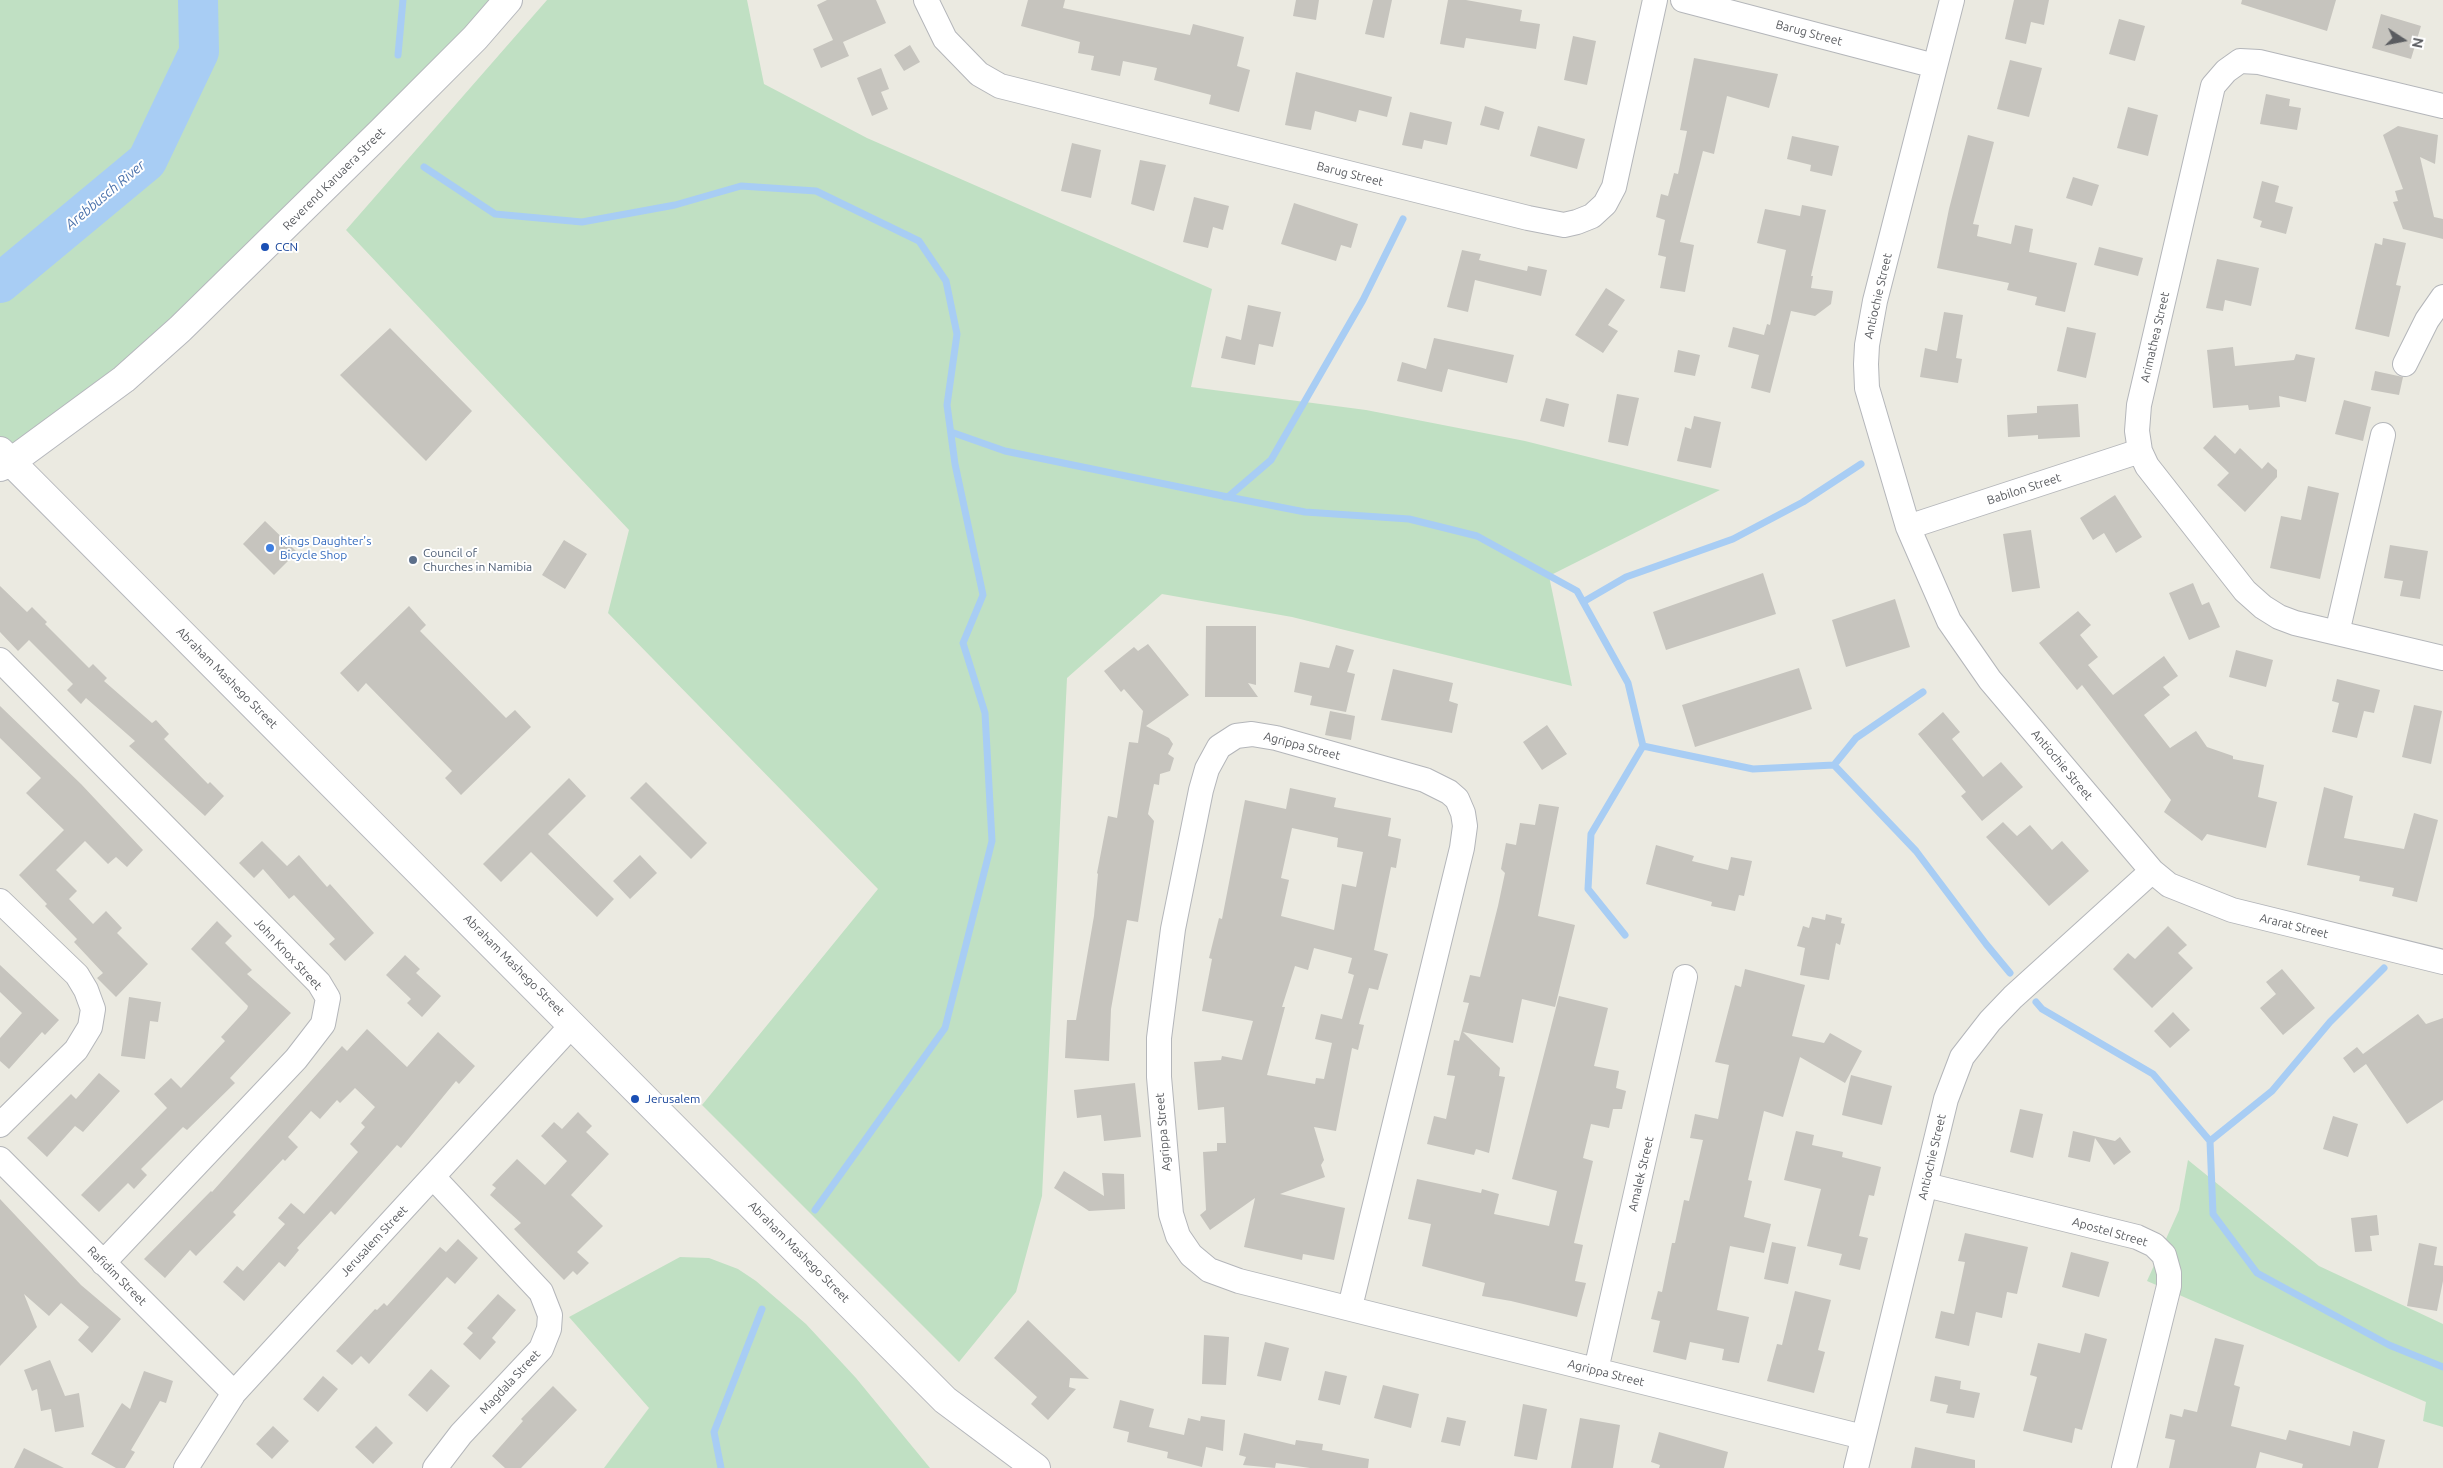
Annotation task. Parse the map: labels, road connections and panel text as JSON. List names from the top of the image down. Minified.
{"streets":{"main road":["Reverend Karuaera Street","Abraham Mashego Street"],"street":["Barug Street","Antiochie Street","Arimathea Street","Babilon Street","Agrippa Street","Ararat Street","John Knox Street","Amalek Street","Apostel Street","Jerusalem Street","Rafidim Street","Magdala Street"]},"crossings":[["Barug Street","Antiochie Street"],["Reverend Karuaera Street","Abraham Mashego Street"],["Antiochie Street","Babilon Street"],["Antiochie Street","Agrippa Street"],["Antiochie Street","Ararat Street"],["Antiochie Street","Apostel Street"],["Arimathea Street","Babilon Street"],["Abraham Mashego Street","Jerusalem Street"],["Agrippa Street","Amalek Street"],["John Knox Street","Rafidim Street"],["Jerusalem Street","Rafidim Street"],["Jerusalem Street","Magdala Street"]],"water":["Arebbusch River"],"places":["CCN","Kings Daughter's Bicycle Shop","Council of Churches in Namibia","Jerusalem"],"north":"right"}
